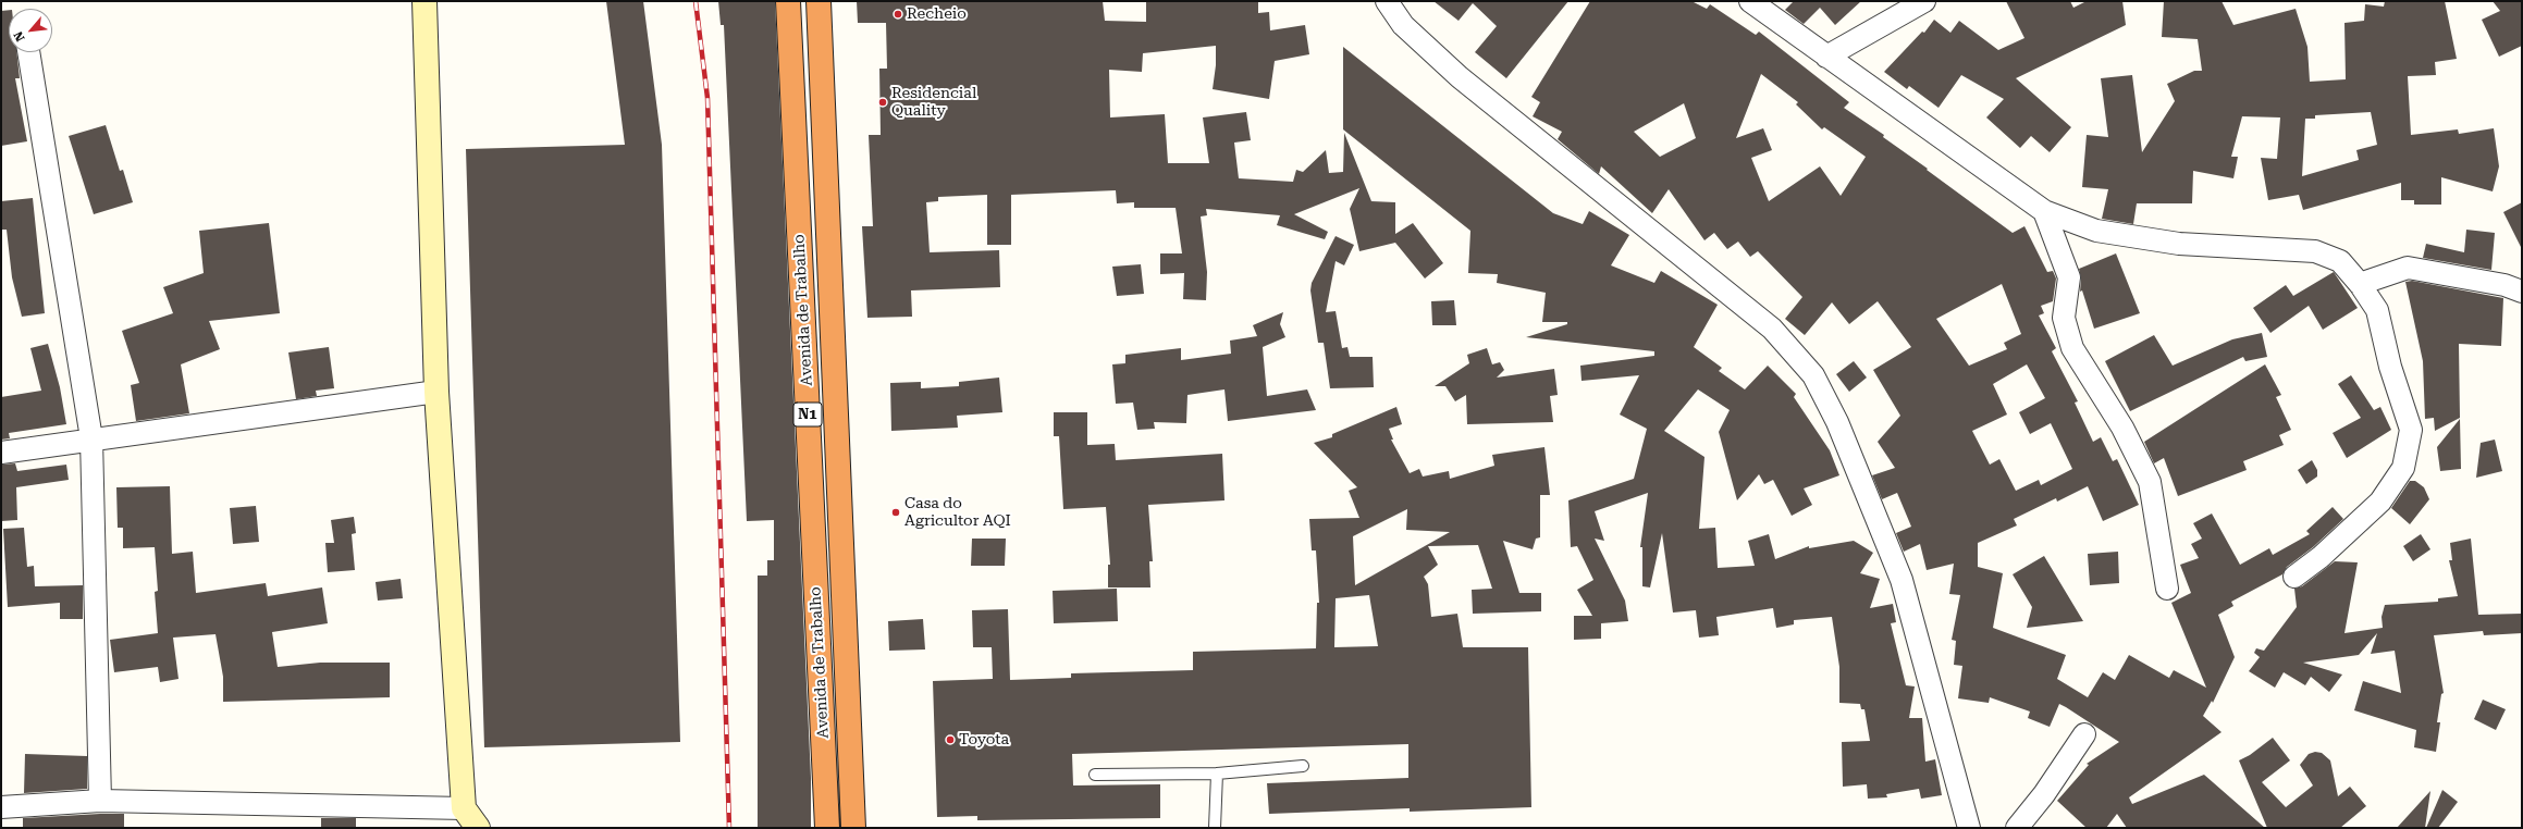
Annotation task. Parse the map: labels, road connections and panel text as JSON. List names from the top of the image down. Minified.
{"streets":{"highway":["Avenida de Trabalho","N1"]},"places":["Recheio","Residencial Quality","Casa do Agricultor AQI","Toyota"],"north":"bottom left"}
